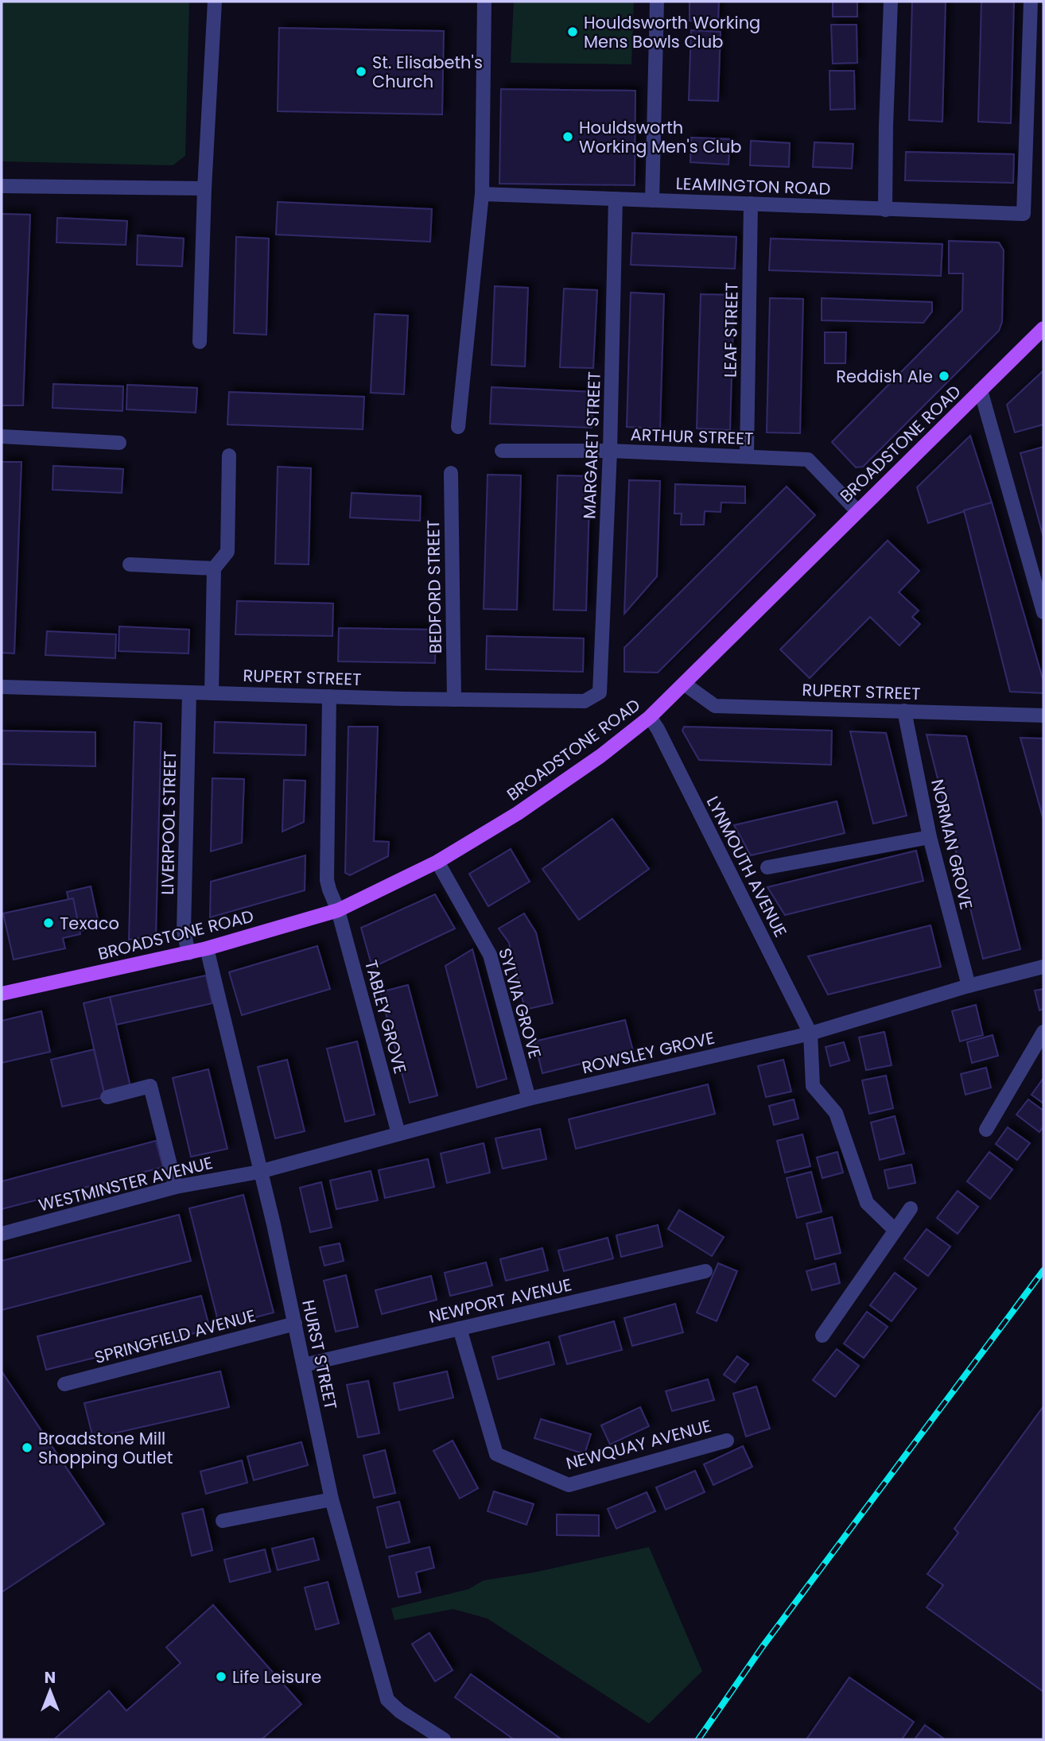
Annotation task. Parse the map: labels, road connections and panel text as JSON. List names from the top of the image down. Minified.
{"streets":{"main road":["BROADSTONE ROAD"],"street":["LEAMINGTON ROAD","LEAF STREET","ARTHUR STREET","MARGARET STREET","BEDFORD STREET","RUPERT STREET","LIVERPOOL STREET","NORMAN GROVE","LYNMOUTH AVENUE","SYLVIA GROVE","TABLEY GROVE","ROWSLEY GROVE","WESTMINSTER AVENUE","NEWPORT AVENUE","SPRINGFIELD AVENUE","HURST STREET","NEWQUAY AVENUE"]},"crossings":[["LEAMINGTON ROAD","LEAF STREET"],["LEAMINGTON ROAD","MARGARET STREET"],["LEAF STREET","ARTHUR STREET"],["ARTHUR STREET","BROADSTONE ROAD"],["ARTHUR STREET","MARGARET STREET"],["BROADSTONE ROAD","RUPERT STREET"],["BROADSTONE ROAD","LIVERPOOL STREET"],["BROADSTONE ROAD","LYNMOUTH AVENUE"],["BROADSTONE ROAD","SYLVIA GROVE"],["BROADSTONE ROAD","TABLEY GROVE"],["BROADSTONE ROAD","HURST STREET"],["MARGARET STREET","RUPERT STREET"],["BEDFORD STREET","RUPERT STREET"],["RUPERT STREET","LIVERPOOL STREET"],["RUPERT STREET","NORMAN GROVE"],["RUPERT STREET","TABLEY GROVE"],["NORMAN GROVE","ROWSLEY GROVE"],["LYNMOUTH AVENUE","ROWSLEY GROVE"],["SYLVIA GROVE","ROWSLEY GROVE"],["TABLEY GROVE","ROWSLEY GROVE"],["ROWSLEY GROVE","WESTMINSTER AVENUE"],["ROWSLEY GROVE","HURST STREET"],["WESTMINSTER AVENUE","HURST STREET"],["NEWPORT AVENUE","HURST STREET"],["NEWPORT AVENUE","NEWQUAY AVENUE"],["SPRINGFIELD AVENUE","HURST STREET"]],"places":["Houldsworth Working Mens Bowls Club","St. Elisabeth's Church","Houldsworth Working Men's Club","Reddish Ale","Texaco","Broadstone Mill Shopping Outlet","Life Leisure"],"north":"top"}
